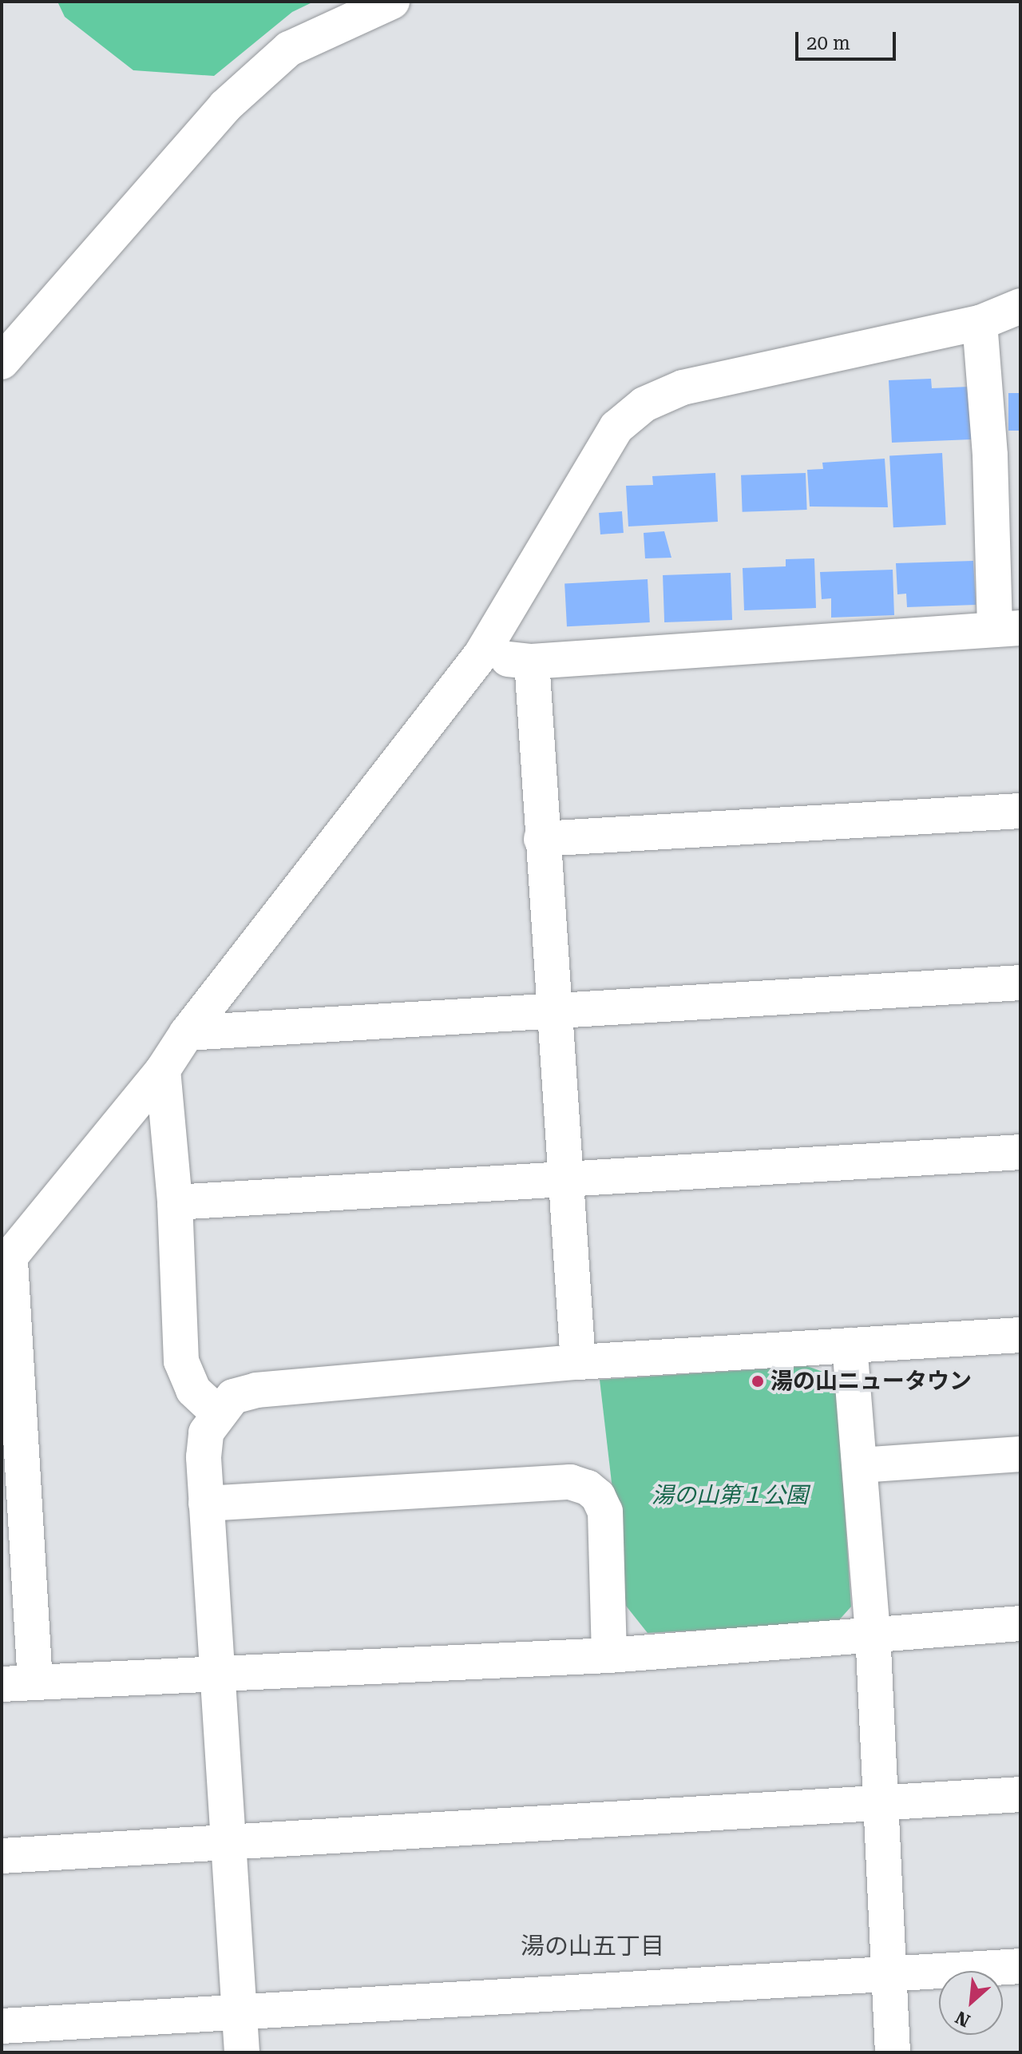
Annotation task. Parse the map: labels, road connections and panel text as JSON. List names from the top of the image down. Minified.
{"districts":["湯の山五丁目"],"parks":["湯の山第１公園"],"places":["湯の山ニュータウン"],"scale_bar":"20 m","north":"bottom left"}
